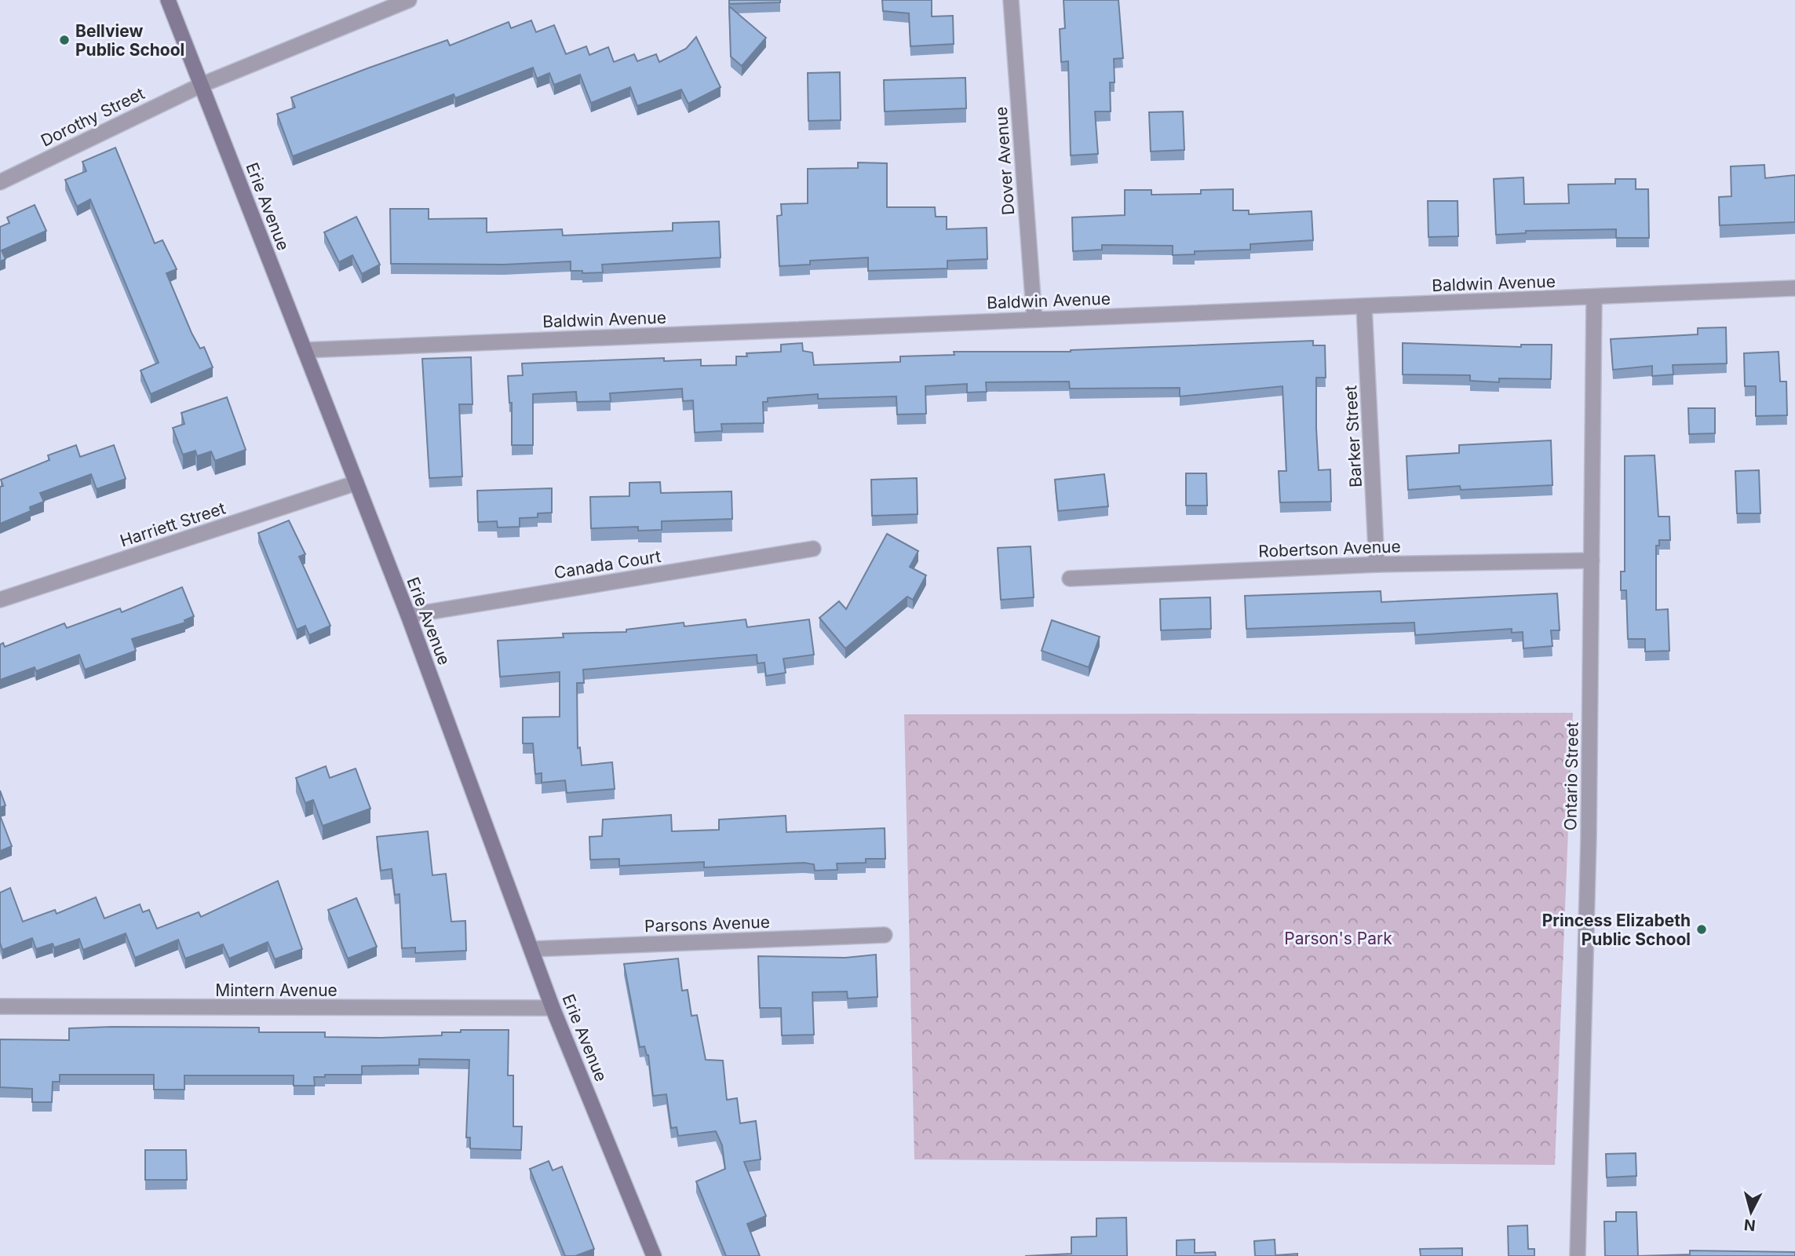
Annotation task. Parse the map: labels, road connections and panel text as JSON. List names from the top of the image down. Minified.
{"streets":{"main road":["Erie Avenue"],"street":["Dorothy Street","Dover Avenue","Baldwin Avenue","Barker Street","Harriett Street","Robertson Avenue","Canada Court","Ontario Street","Parsons Avenue","Mintern Avenue"]},"crossings":[["Dorothy Street","Erie Avenue"],["Dover Avenue","Baldwin Avenue"],["Erie Avenue","Baldwin Avenue"],["Erie Avenue","Harriett Street"],["Erie Avenue","Canada Court"],["Erie Avenue","Parsons Avenue"],["Erie Avenue","Mintern Avenue"],["Baldwin Avenue","Barker Street"],["Baldwin Avenue","Ontario Street"],["Barker Street","Robertson Avenue"],["Robertson Avenue","Ontario Street"]],"parks":["Parson's Park"],"places":["Bellview Public School","Princess Elizabeth Public School"],"north":"bottom"}
